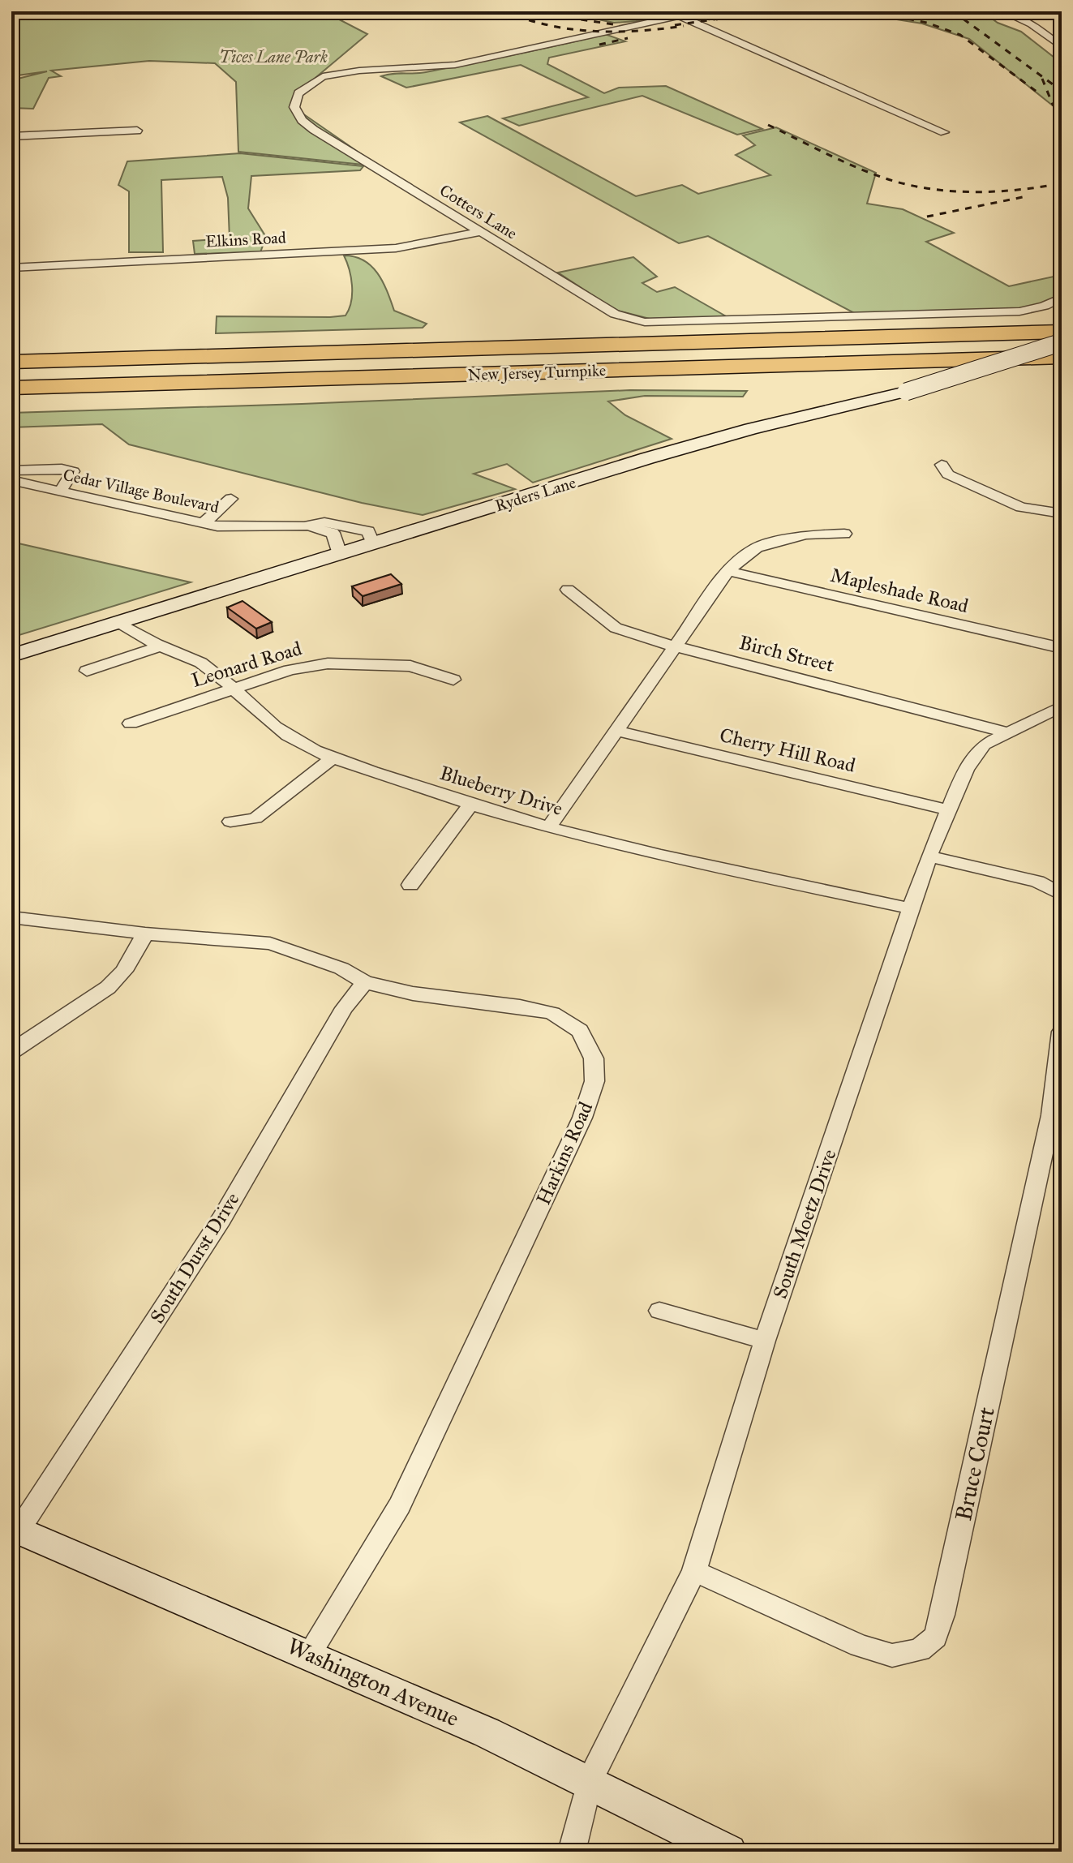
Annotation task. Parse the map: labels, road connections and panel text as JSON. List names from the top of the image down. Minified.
{"streets":{"highway":["New Jersey Turnpike"],"main road":["Ryders Lane","Washington Avenue"],"street":["Cotters Lane","Elkins Road","Cedar Village Boulevard","Mapleshade Road","Birch Street","Leonard Road","Cherry Hill Road","Blueberry Drive","Harkins Road","South Moetz Drive","South Durst Drive","Bruce Court"]},"crossings":[["Cotters Lane","Elkins Road"],["New Jersey Turnpike","Ryders Lane"],["Cedar Village Boulevard","Ryders Lane"],["Ryders Lane","Blueberry Drive"],["Birch Street","South Moetz Drive"],["Leonard Road","Blueberry Drive"],["Cherry Hill Road","South Moetz Drive"],["Blueberry Drive","South Moetz Drive"],["Harkins Road","South Durst Drive"],["Harkins Road","Washington Avenue"],["South Moetz Drive","Bruce Court"],["South Moetz Drive","Washington Avenue"],["South Durst Drive","Washington Avenue"]],"parks":["Tices Lane Park"]}
